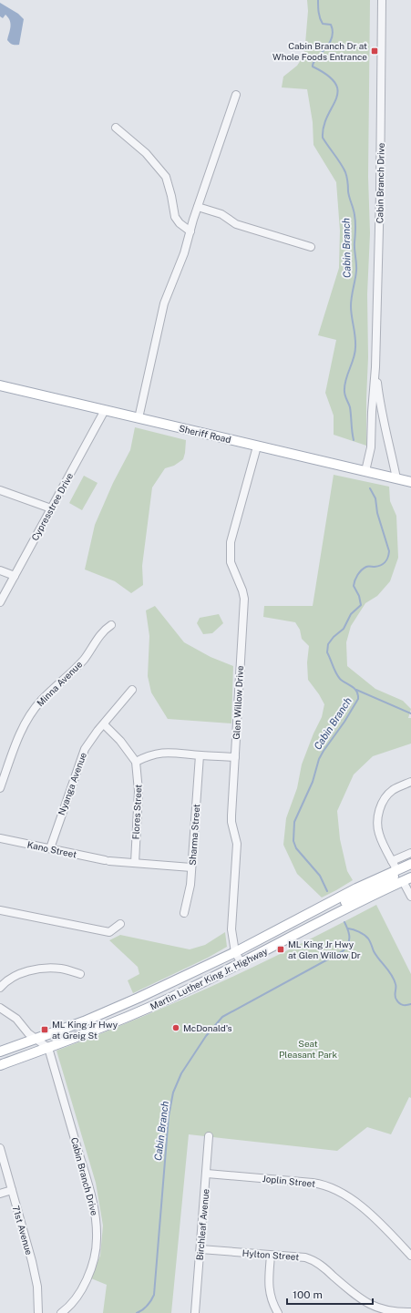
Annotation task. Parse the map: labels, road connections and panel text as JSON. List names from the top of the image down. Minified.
{"streets":{"main road":["Sheriff Road","Martin Luther King Jr. Highway"],"street":["Cabin Branch Drive","Cypresstree Drive","Minna Avenue","Glen Willow Drive","Nyanga Avenue","Flores Street","Sharma Street","Kano Street","Joplin Street","Birchleaf Avenue","71st Avenue","Hylton Street"]},"crossings":[["Cabin Branch Drive","Sheriff Road"],["Cabin Branch Drive","Martin Luther King Jr. Highway"],["Sheriff Road","Cypresstree Drive"],["Sheriff Road","Glen Willow Drive"],["Glen Willow Drive","Martin Luther King Jr. Highway"],["Nyanga Avenue","Kano Street"],["Flores Street","Kano Street"],["Sharma Street","Kano Street"],["Joplin Street","Birchleaf Avenue"],["Birchleaf Avenue","Hylton Street"]],"water":["Cabin Branch"],"parks":["Seat Pleasant Park"],"places":{"transit":["Cabin Branch Dr at Whole Foods Entrance","ML King Jr Hwy at Glen Willow Dr","ML King Jr Hwy at Greig St"],"other":["McDonald's"]},"scale_bar":"100 m"}
